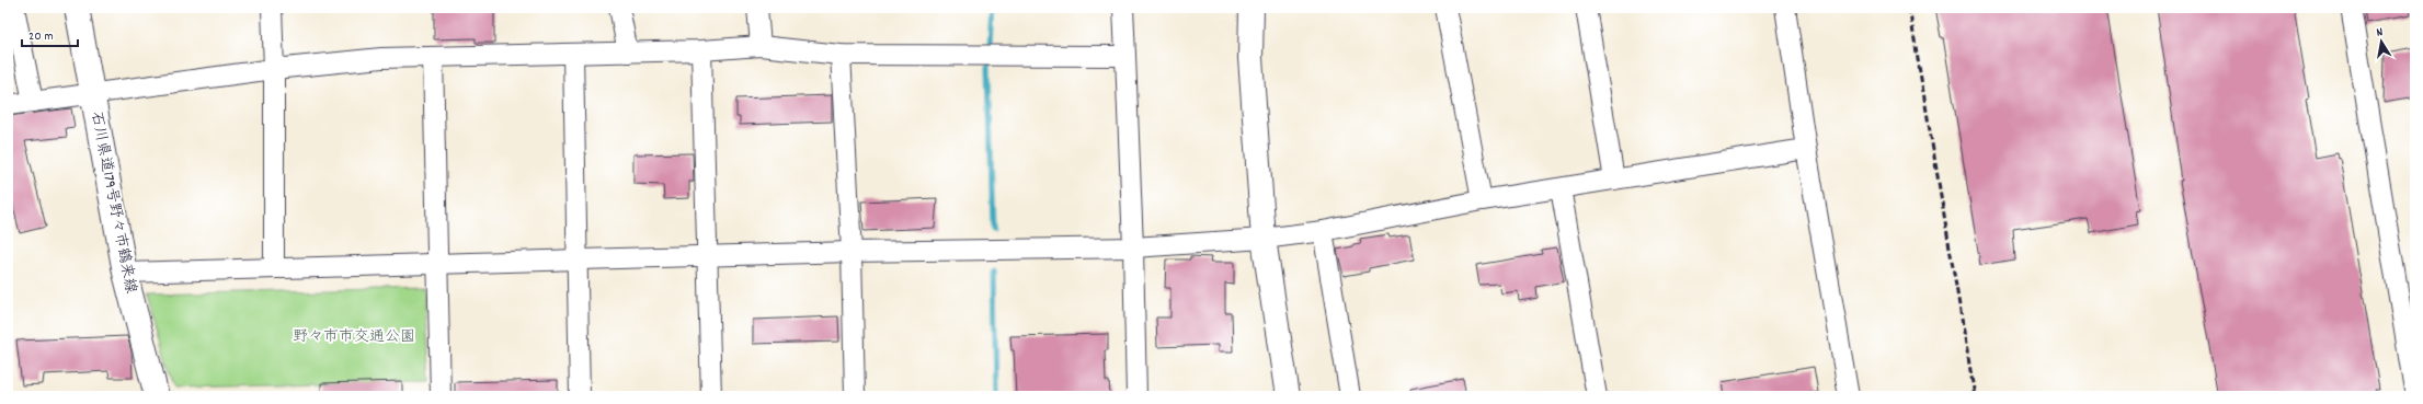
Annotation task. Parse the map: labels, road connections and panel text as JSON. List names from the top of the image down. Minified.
{"streets":{"main road":["石川県道179号野々市鶴来線"]},"parks":["野々市市交通公園"],"scale_bar":"20 m","north":"top"}
